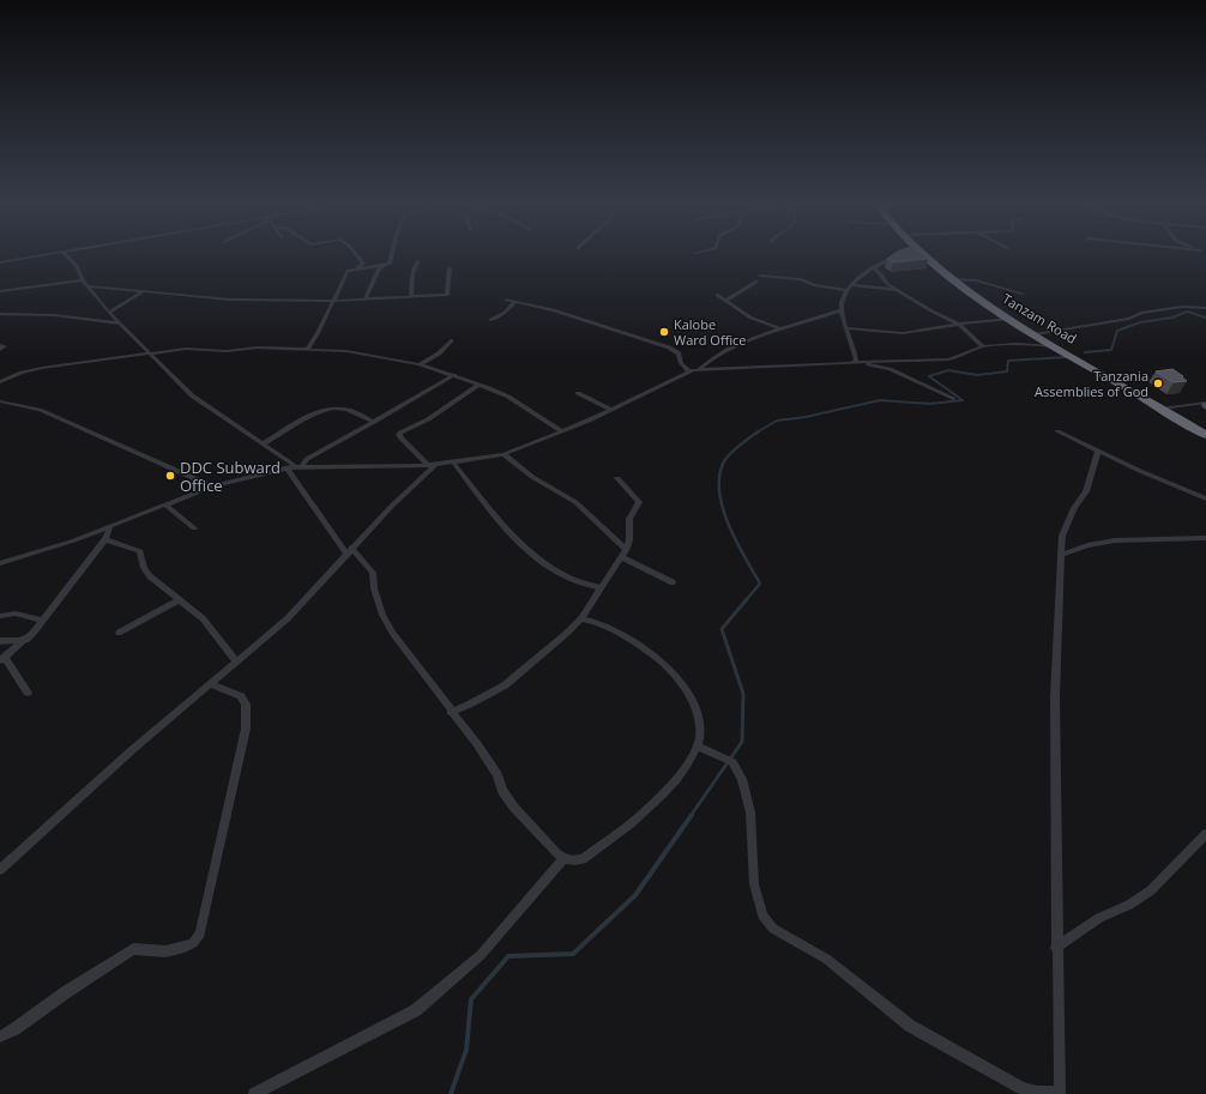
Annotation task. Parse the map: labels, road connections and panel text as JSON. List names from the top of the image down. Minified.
{"streets":{"highway":["Tanzam Road"]},"places":["Kalobe Ward Office","Tanzania Assemblies of God","DDC Subward Office"]}
